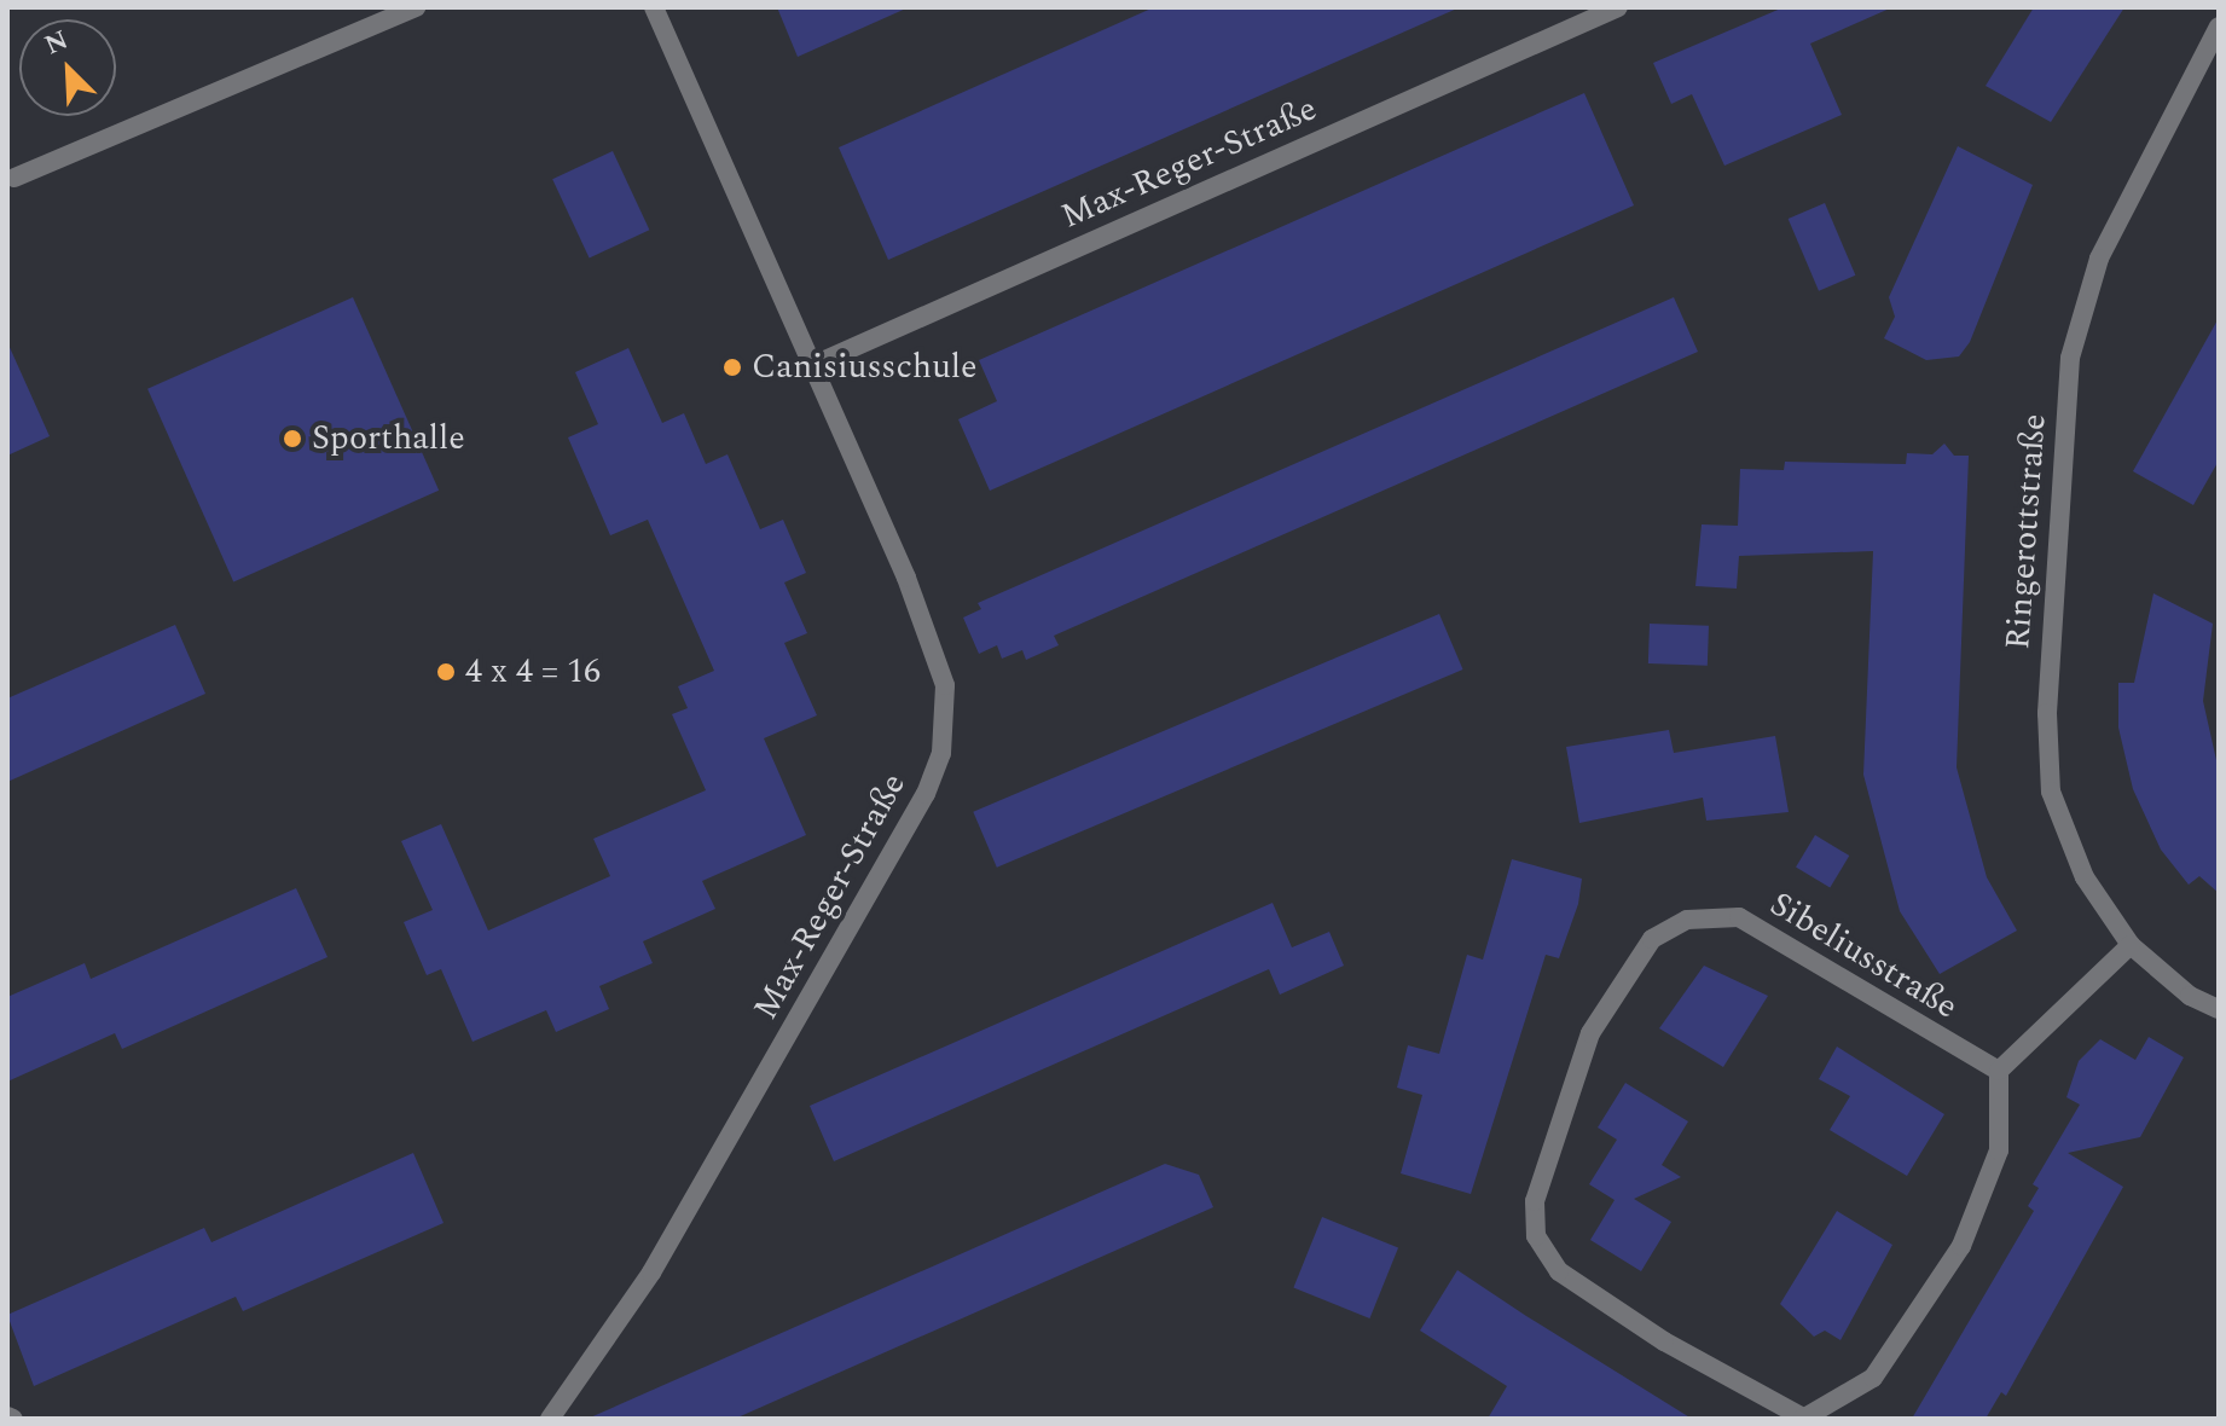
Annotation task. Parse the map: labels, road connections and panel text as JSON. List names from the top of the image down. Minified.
{"streets":{"street":["Max-Reger-Straße","Ringerottstraße","Sibeliusstraße"]},"places":["Canisiusschule","Sporthalle","4 x 4 = 16"],"north":"top left"}
